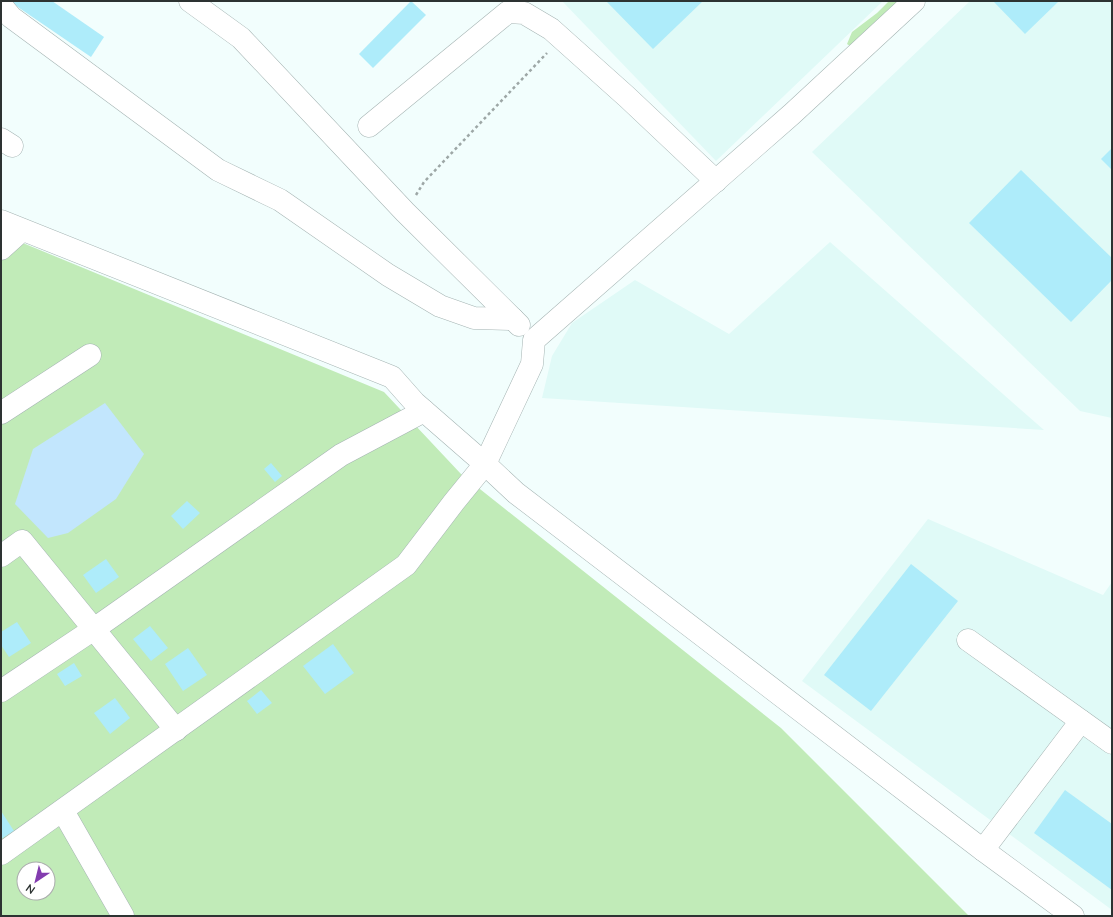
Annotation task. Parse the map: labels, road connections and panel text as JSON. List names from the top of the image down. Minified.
{"north":"bottom left"}
